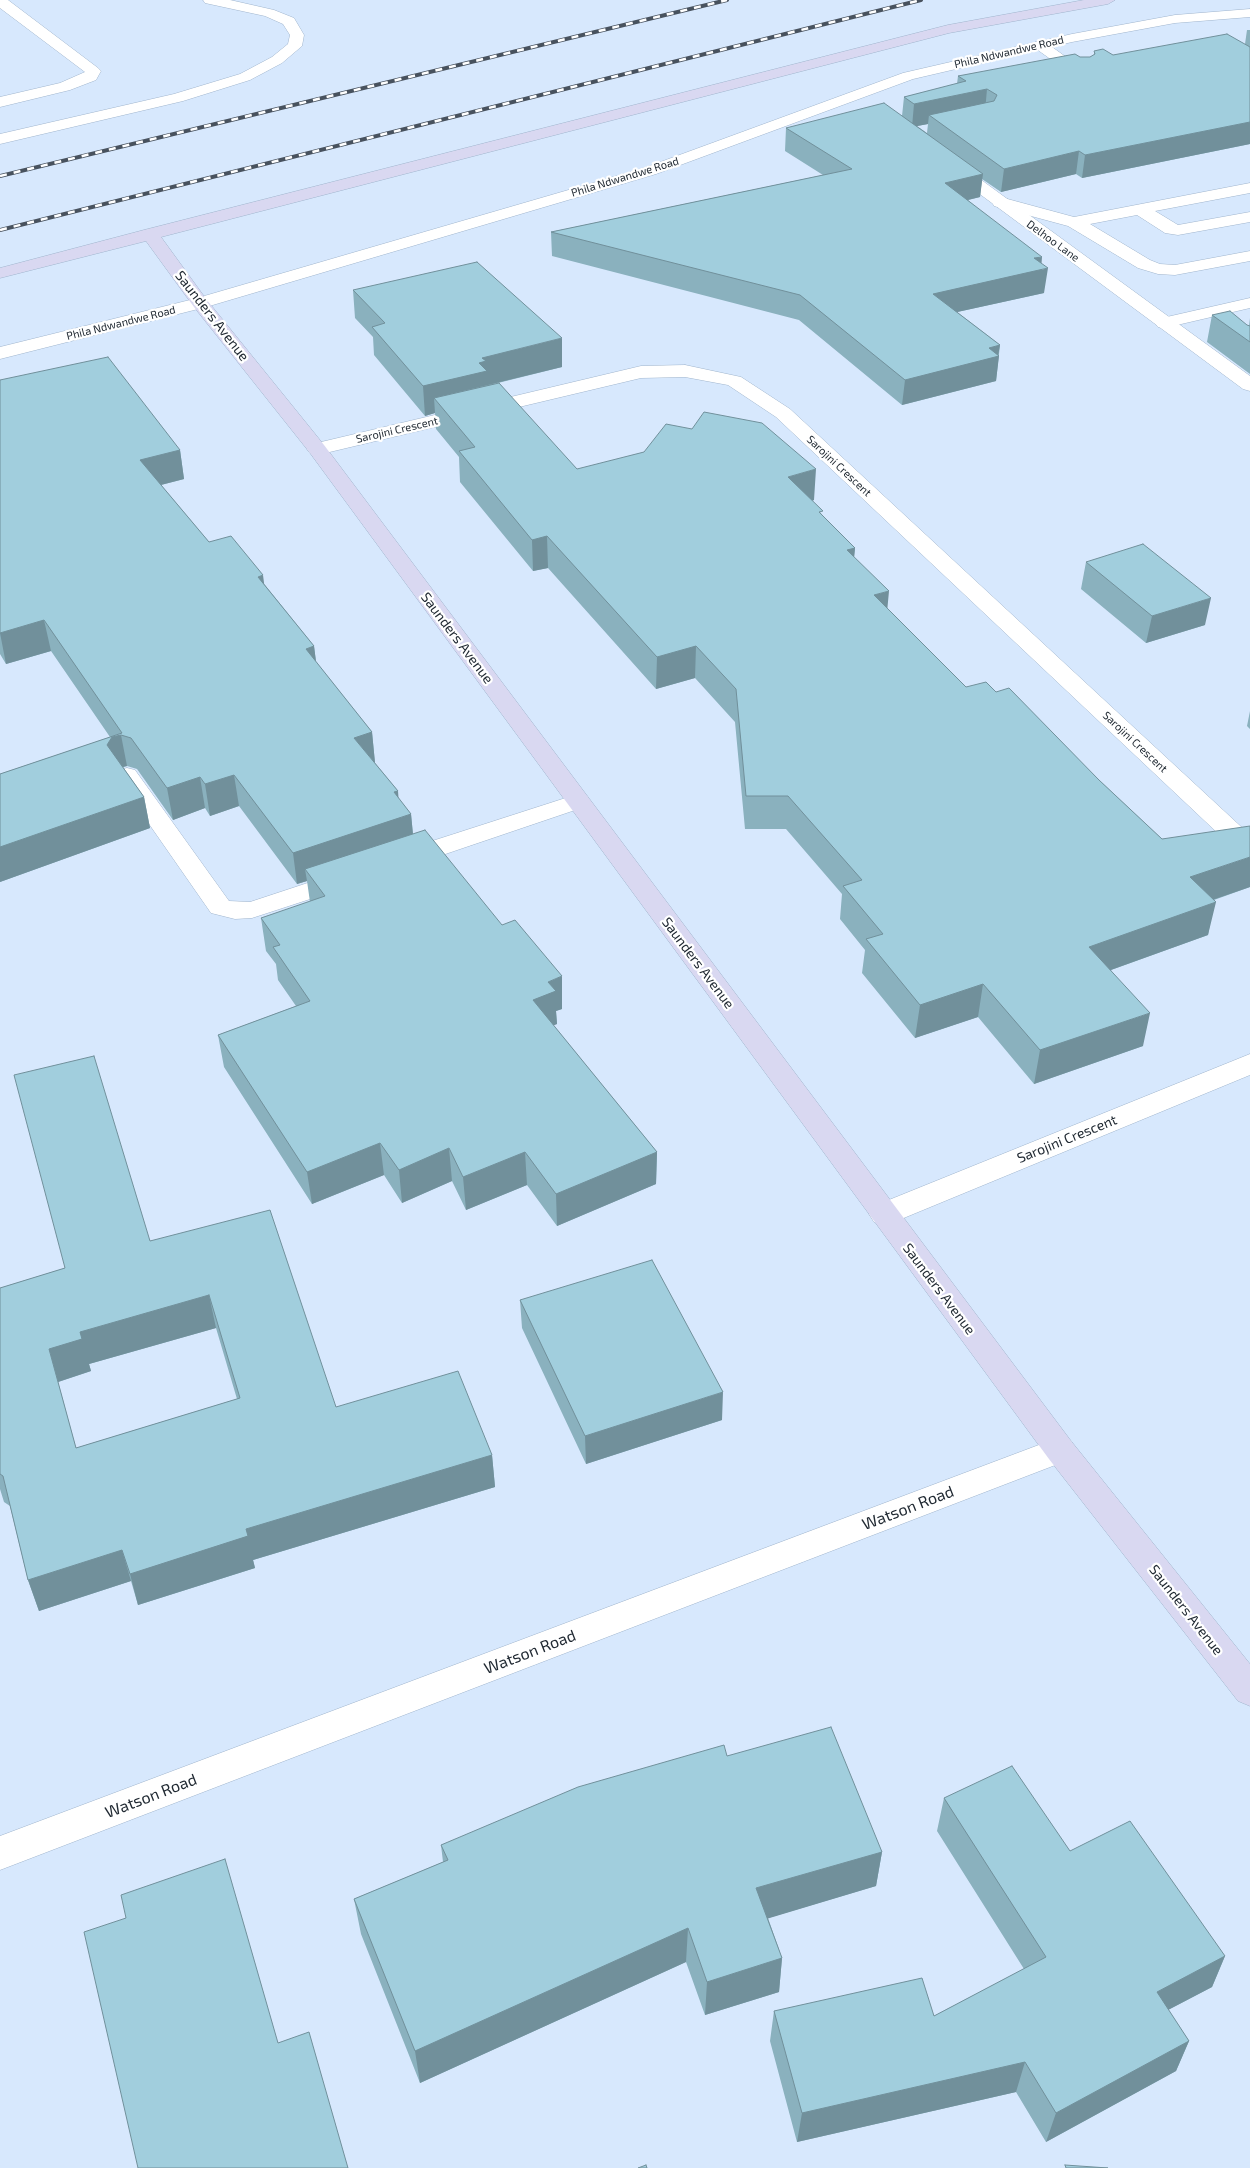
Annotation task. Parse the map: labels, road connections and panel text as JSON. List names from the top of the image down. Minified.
{"streets":{"street":["Phila Ndwandwe Road","Delhoo Lane","Saunders Avenue","Sarojini Crescent","Watson Road"]},"crossings":[["Phila Ndwandwe Road","Saunders Avenue"],["Saunders Avenue","Sarojini Crescent"],["Saunders Avenue","Watson Road"]]}
